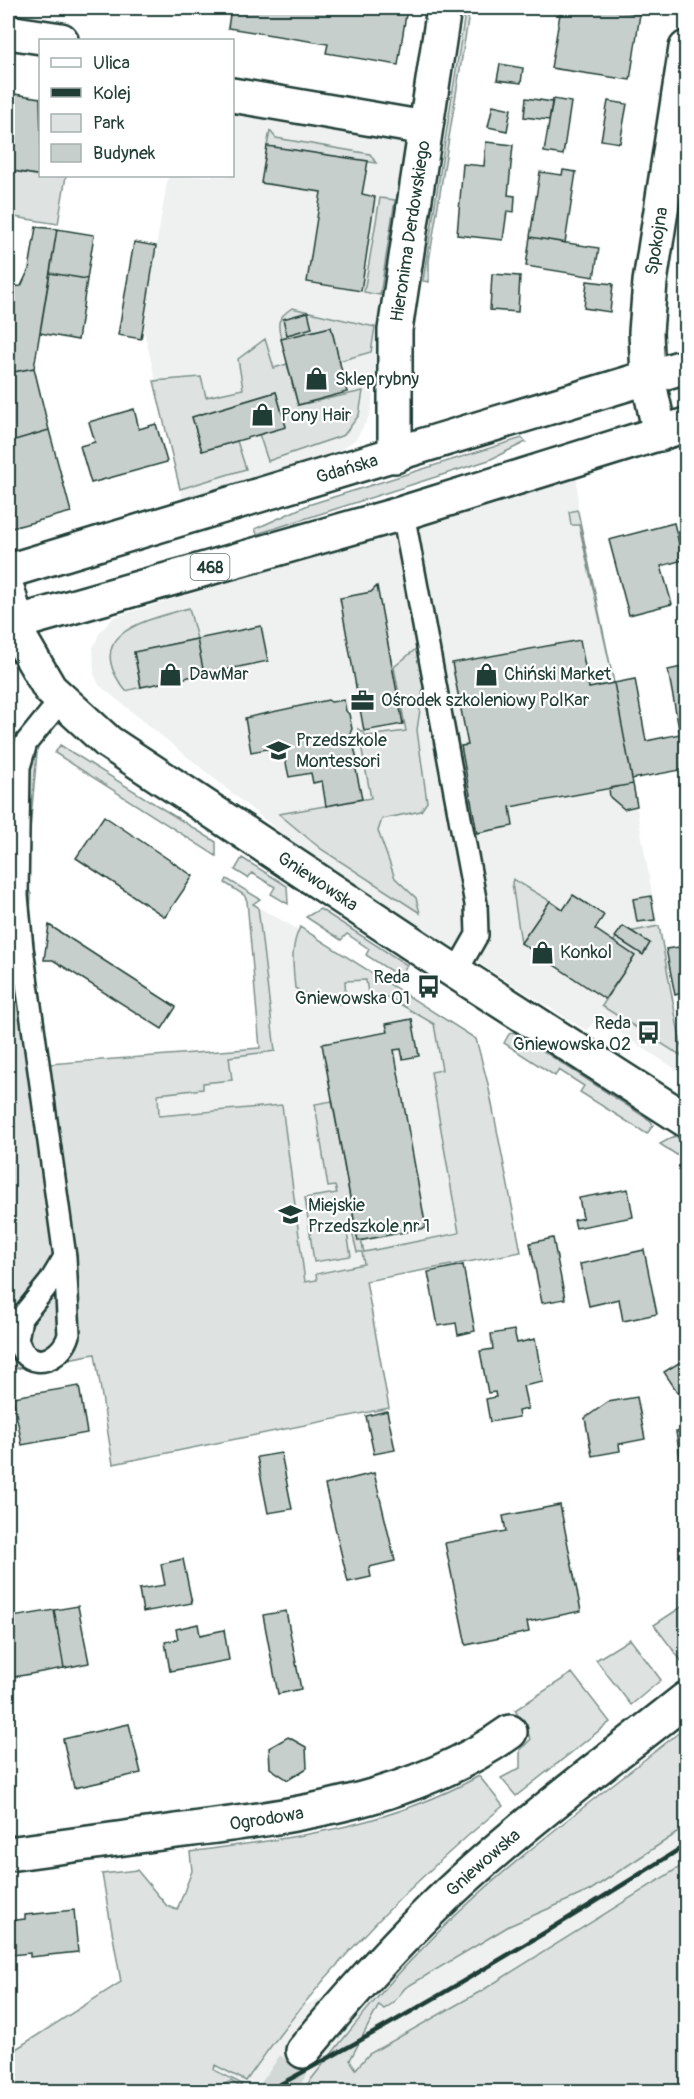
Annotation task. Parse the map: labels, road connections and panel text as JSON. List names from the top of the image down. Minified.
{"streets":{"street":["Hieronima Derdowskiego","Spokojna","Gdańska","468","Gniewowska","Ogrodowa"]},"crossings":[["Hieronima Derdowskiego","Gdańska"],["Spokojna","Gdańska"],["Spokojna","468"],["468","Gniewowska"]],"places":{"shop":["Sklep rybny","Pony Hair","DawMar","Chiński Market","Konkol"],"office":["Ośrodek szkoleniowy PolKar"],"school or university":["Przedszkole Montessori","Miejskie Przedszkole nr 1"],"bus stop":["Reda Gniewowska 01","Reda Gniewowska 02"]},"legend":["Ulica","Kolej","Park","Budynek"]}
